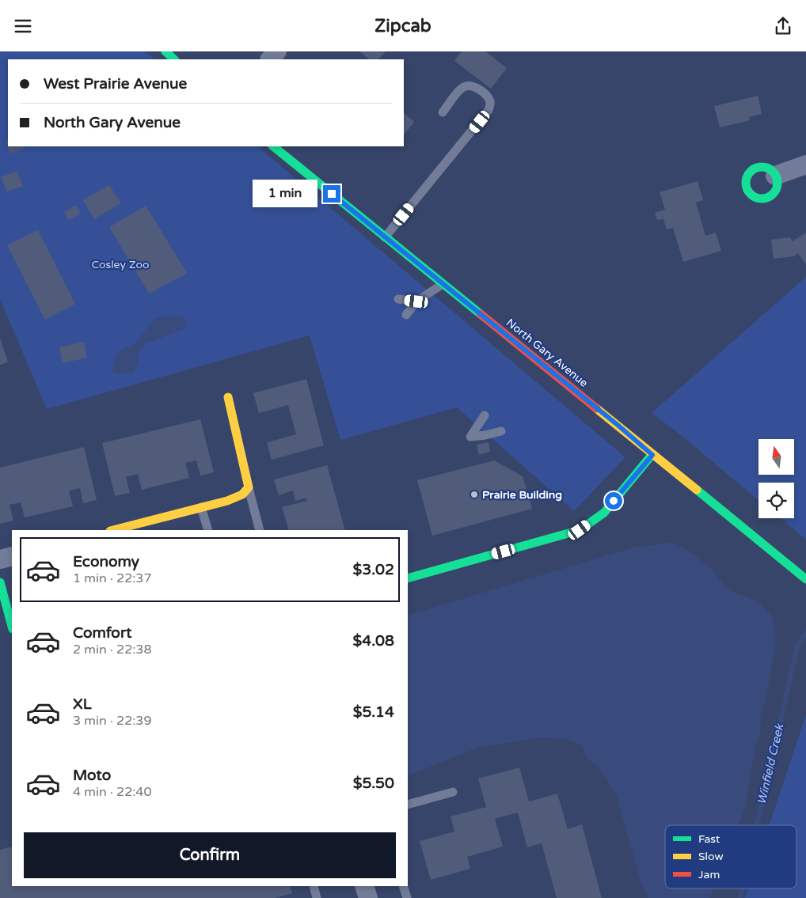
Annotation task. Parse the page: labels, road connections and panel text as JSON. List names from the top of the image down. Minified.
{"streets":{"street":["North Gary Avenue"]},"water":["Winfield Creek"],"parks":["Cosley Zoo"],"places":["Prairie Building"],"legend":["Fast","Slow","Jam"],"north":"top","page":{"header":"Zipcab","banner":["West Prairie Avenue","North Gary Avenue"],"bubble":"1 min","list":[{"name":"Economy","note":"1 min · 22:37","value":"$3.02"},{"name":"Comfort","note":"2 min · 22:38","value":"$4.08"},{"name":"XL","note":"3 min · 22:39","value":"$5.14"},{"name":"Moto","note":"4 min · 22:40","value":"$5.50"}],"buttons":"Confirm"}}
